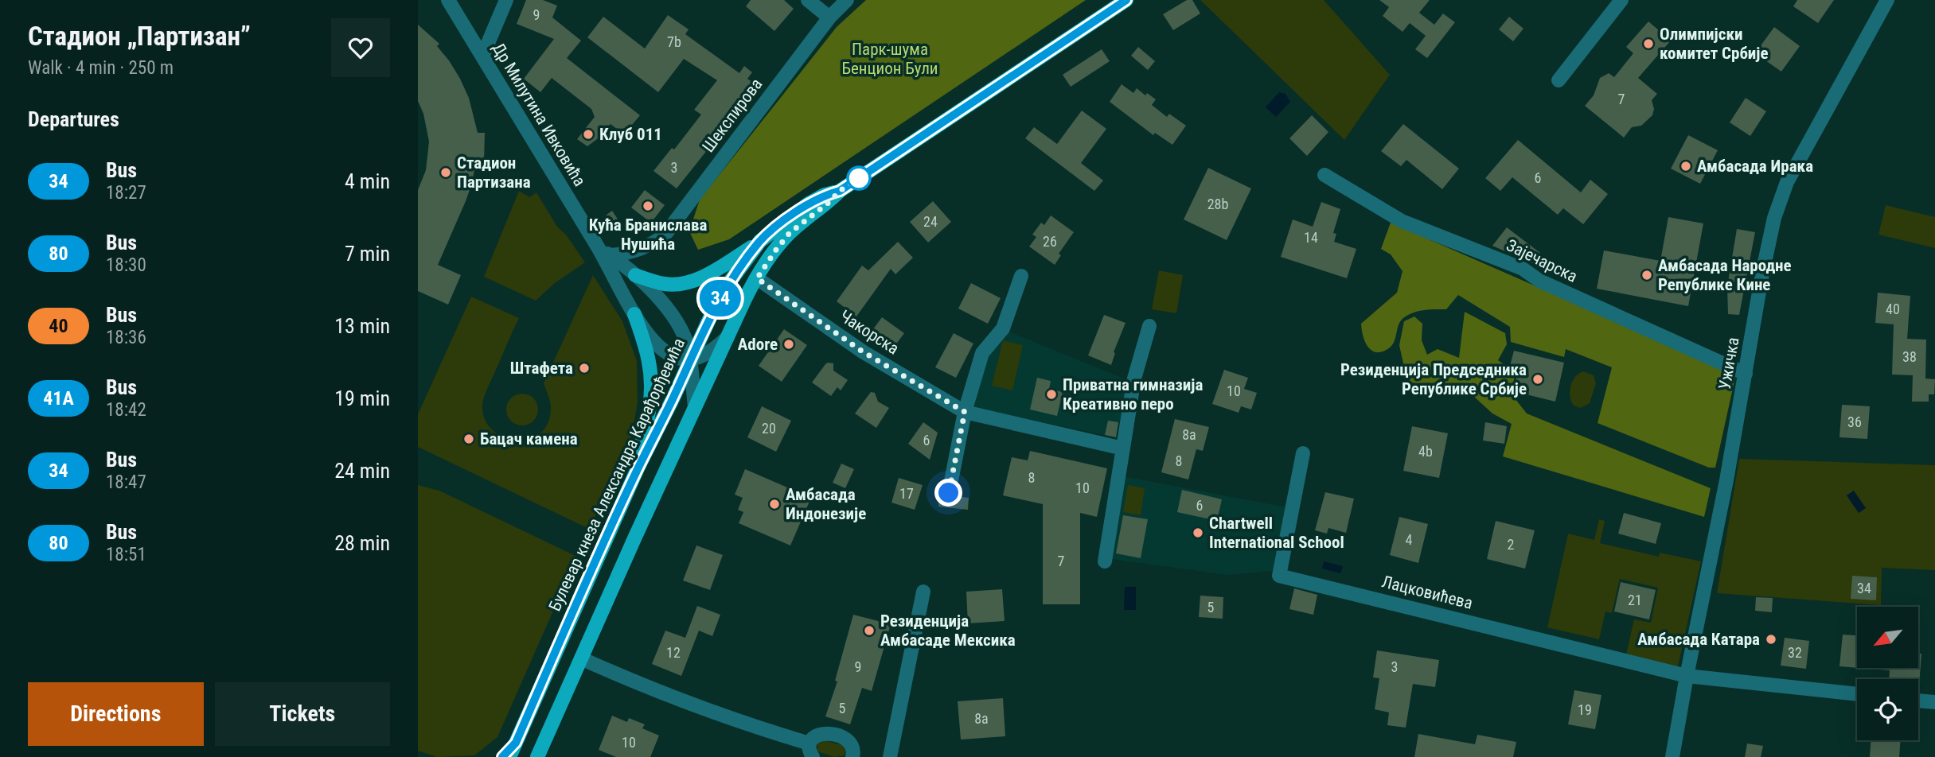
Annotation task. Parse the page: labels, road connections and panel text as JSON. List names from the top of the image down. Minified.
{"streets":{"main road":["Булевар кнеза Александра Карађорђевића"],"street":["Др Милутина Ивковића","Шекспирова","Зајечарска","Чакорска","Ужичка","Лацковићева"]},"crossings":[["Др Милутина Ивковића","Шекспирова"],["Др Милутина Ивковића","Булевар кнеза Александра Карађорђевића"],["Зајечарска","Ужичка"],["Чакорска","Булевар кнеза Александра Карађорђевића"],["Ужичка","Лацковићева"]],"parks":["Парк-шума Бенцион Були"],"places":["Олимпијски комитет Србије","Клуб 011","Амбасада Ирака","Стадион Партизана","Кућа Бранислава Нушића","Амбасада Народне Републике Кине","Adore","Штафета","Резиденција Председника Републике Србије","Приватна гимназија Креативно перо","Бацач камена","Амбасада Индонезије","Chartwell International School","Резиденција Амбасаде Мексика","Амбасада Катара"],"lines":["bus line 34"],"house_numbers":["9","7b","7","3","6","28b","24","14","26","40","38","10","36","20","8a","6","4b","8","8","10","17","6","4","2","7","34","21","5","12","32","9","3","5","19","8a","10"],"north":"bottom left","page":{"heading":[["Стадион „Партизан”","Walk · 4 min · 250 m"],"Departures"],"on_map":"34","list":[{"mark":"34","name":"Bus","note":"18:27","value":"4 min"},{"mark":"80","name":"Bus","note":"18:30","value":"7 min"},{"mark":"40","name":"Bus","note":"18:36","value":"13 min"},{"mark":"41A","name":"Bus","note":"18:42","value":"19 min"},{"mark":"34","name":"Bus","note":"18:47","value":"24 min"},{"mark":"80","name":"Bus","note":"18:51","value":"28 min"}],"buttons":["Directions","Tickets"]}}
